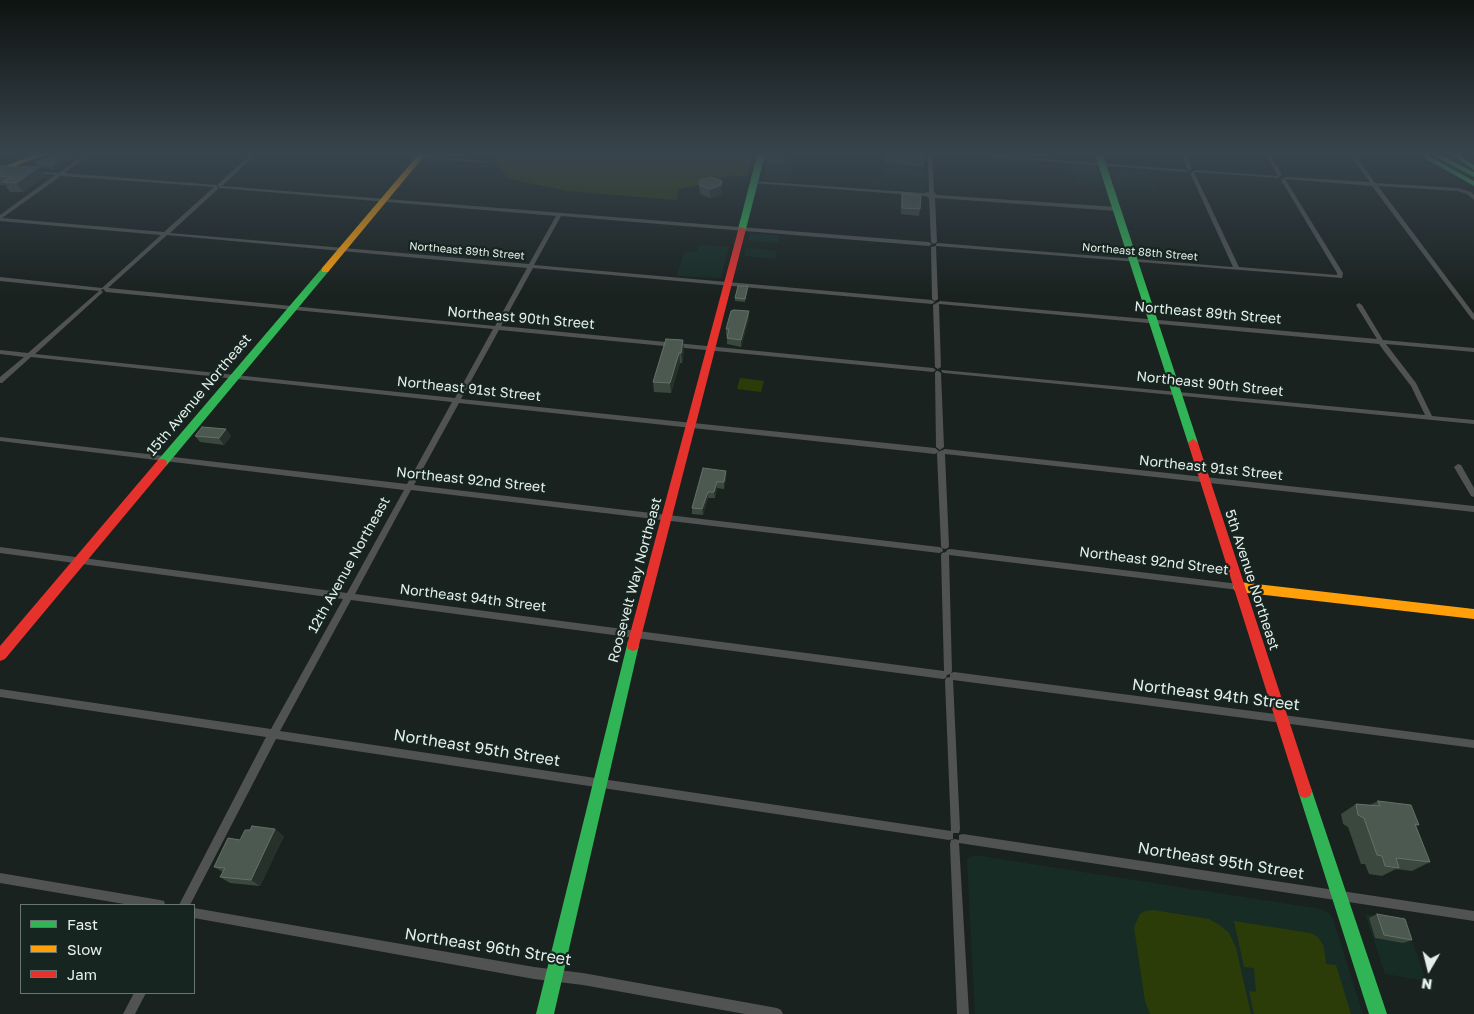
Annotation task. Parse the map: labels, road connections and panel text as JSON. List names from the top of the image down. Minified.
{"streets":{"main road":["15th Avenue Northeast","Northeast 92nd Street","Roosevelt Way Northeast","5th Avenue Northeast"],"street":["Northeast 89th Street","Northeast 88th Street","Northeast 90th Street","Northeast 91st Street","12th Avenue Northeast","Northeast 94th Street","Northeast 95th Street","Northeast 96th Street"]},"crossings":[["Northeast 89th Street","15th Avenue Northeast"],["Northeast 89th Street","12th Avenue Northeast"],["Northeast 89th Street","Roosevelt Way Northeast"],["Northeast 89th Street","5th Avenue Northeast"],["Northeast 88th Street","12th Avenue Northeast"],["Northeast 88th Street","Roosevelt Way Northeast"],["Northeast 88th Street","5th Avenue Northeast"],["Northeast 90th Street","15th Avenue Northeast"],["Northeast 90th Street","12th Avenue Northeast"],["Northeast 90th Street","Roosevelt Way Northeast"],["Northeast 90th Street","5th Avenue Northeast"],["Northeast 91st Street","15th Avenue Northeast"],["Northeast 91st Street","12th Avenue Northeast"],["Northeast 91st Street","Roosevelt Way Northeast"],["Northeast 91st Street","5th Avenue Northeast"],["15th Avenue Northeast","Northeast 92nd Street"],["15th Avenue Northeast","Northeast 94th Street"],["Northeast 92nd Street","12th Avenue Northeast"],["Northeast 92nd Street","Roosevelt Way Northeast"],["Northeast 92nd Street","5th Avenue Northeast"],["12th Avenue Northeast","Northeast 94th Street"],["12th Avenue Northeast","Northeast 95th Street"],["Roosevelt Way Northeast","Northeast 94th Street"],["Roosevelt Way Northeast","Northeast 95th Street"],["Roosevelt Way Northeast","Northeast 96th Street"],["5th Avenue Northeast","Northeast 94th Street"],["5th Avenue Northeast","Northeast 95th Street"]],"legend":["Fast","Slow","Jam"],"north":"bottom"}
